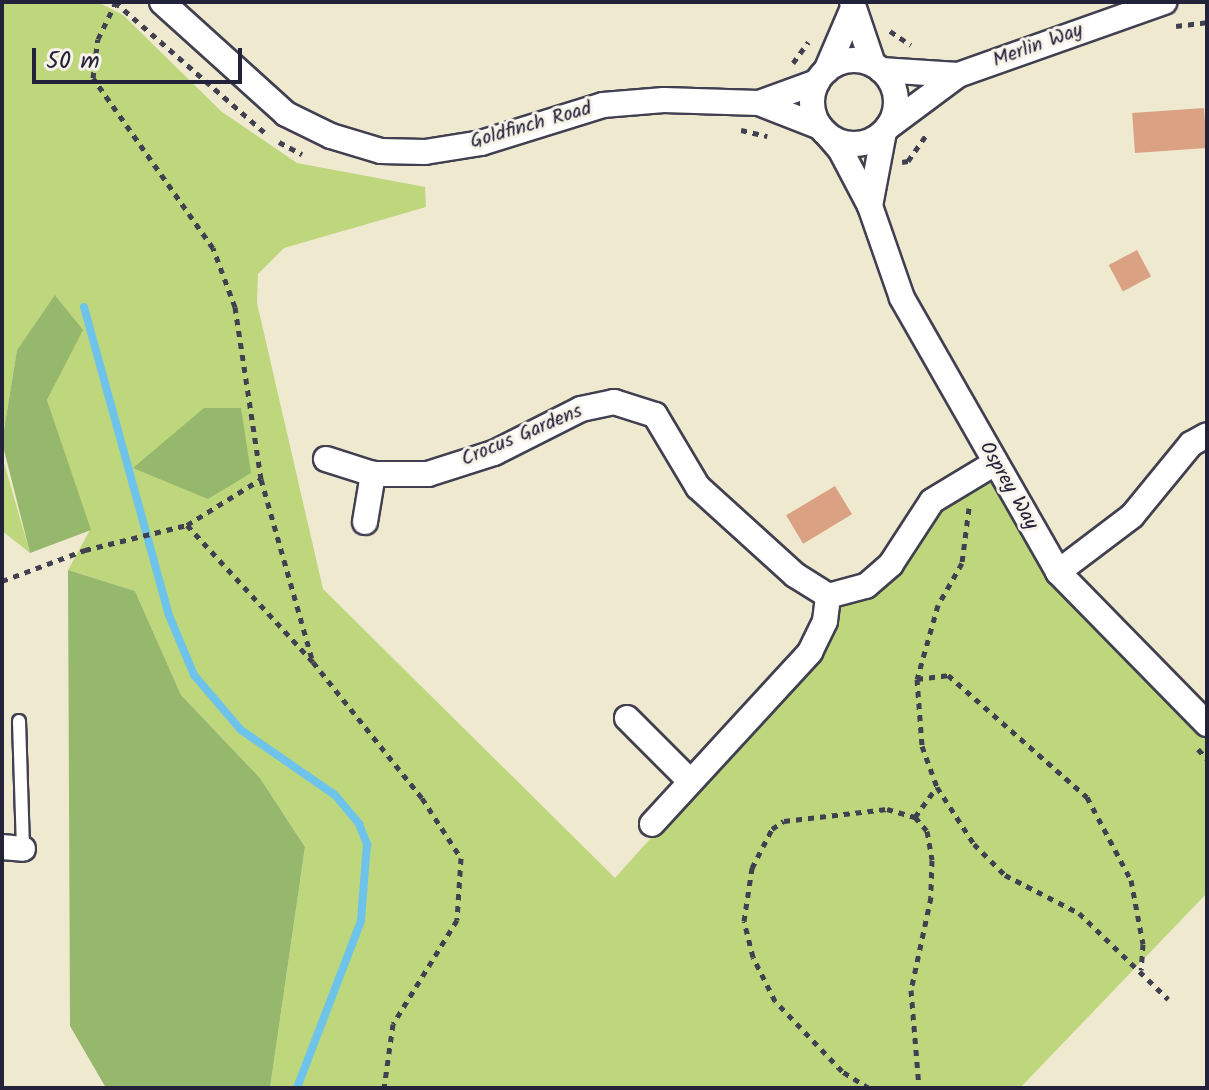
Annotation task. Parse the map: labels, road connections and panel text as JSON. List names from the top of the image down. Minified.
{"streets":{"street":["Merlin Way","Goldfinch Road","Crocus Gardens","Osprey Way"]},"crossings":[["Merlin Way","Goldfinch Road"],["Merlin Way","Osprey Way"],["Goldfinch Road","Osprey Way"]],"scale_bar":"50 m"}
